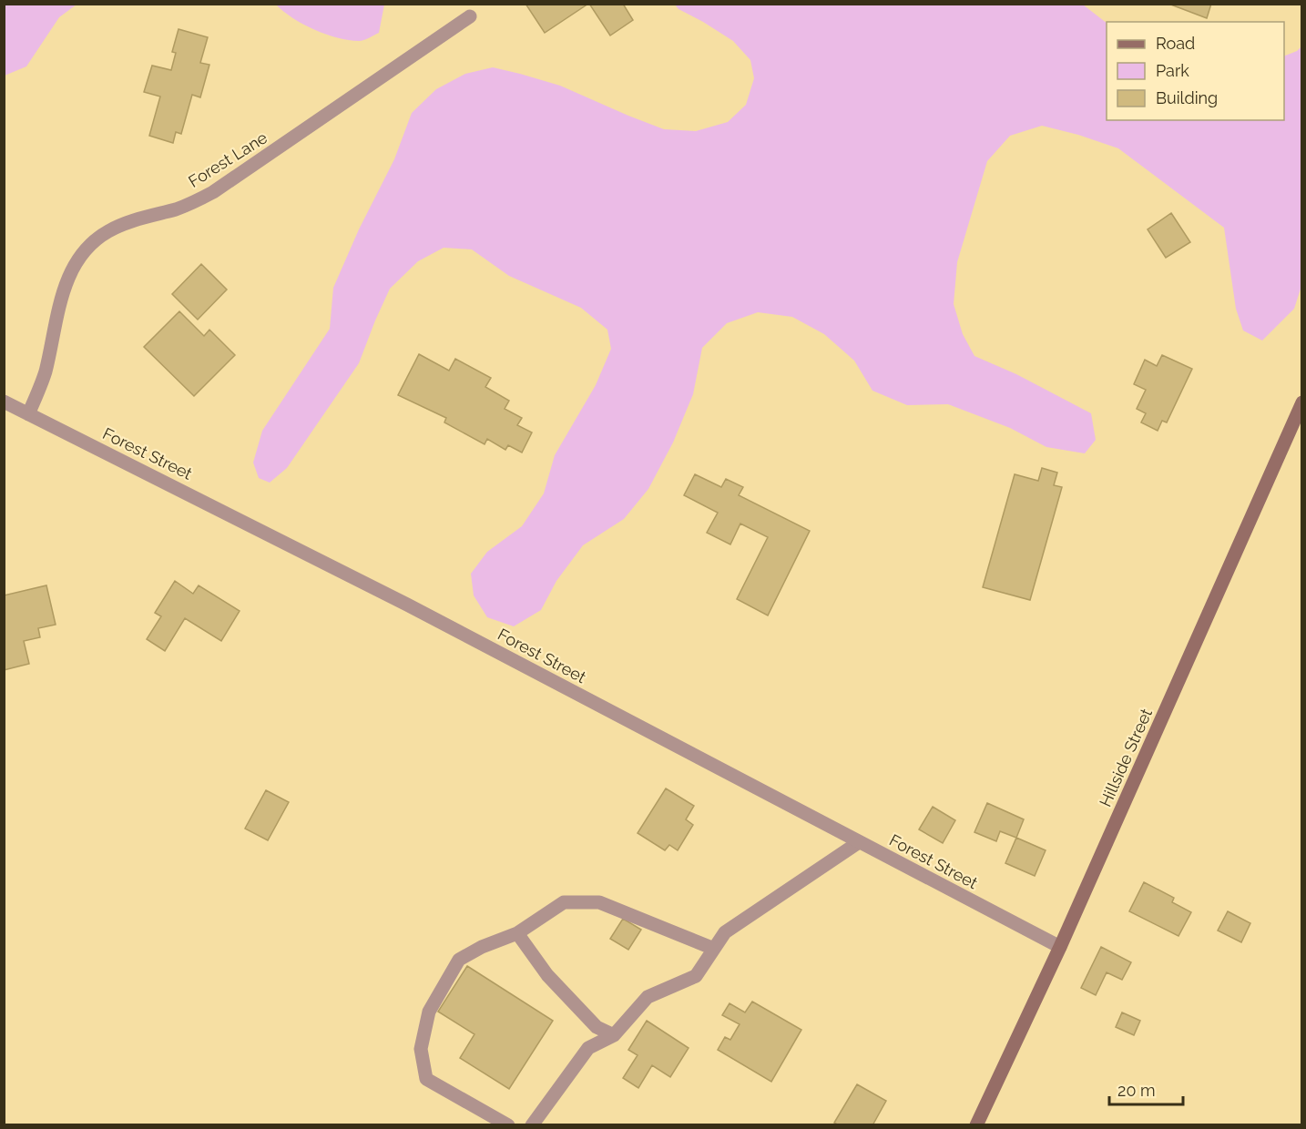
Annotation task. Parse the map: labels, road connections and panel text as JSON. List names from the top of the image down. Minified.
{"streets":{"street":["Forest Lane","Forest Street","Hillside Street"]},"crossings":[["Forest Lane","Forest Street"],["Forest Street","Hillside Street"]],"legend":["Road","Park","Building"],"scale_bar":"20 m"}
